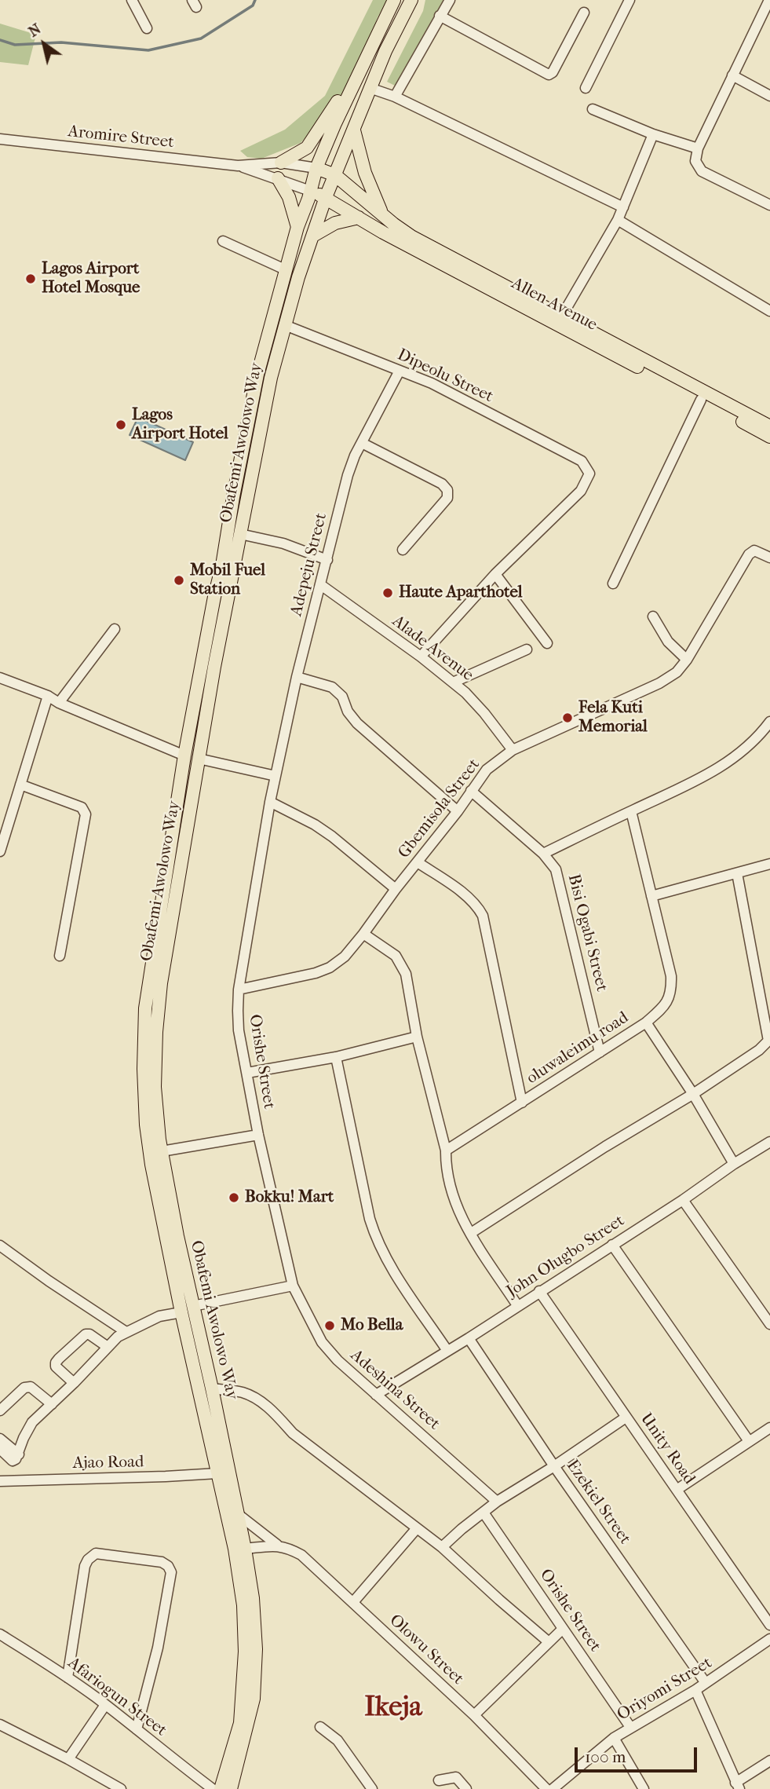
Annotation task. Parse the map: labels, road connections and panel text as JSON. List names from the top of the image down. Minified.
{"streets":{"main road":["Allen Avenue","Obafemi Awolowo Way"],"street":["Aromire Street","Dipeolu Street","Adepeju Street","Alade Avenue","Gbemisola Street","Bisi Ogabi Street","oluwaleimu road","Orishe Street","John Olugbo Street","Adeshina Street","Unity Road","Ajao Road","Ezekiel Street","Olowu Street","Oriyomi Street","Afariogun Street"]},"crossings":[["Aromire Street","Allen Avenue"],["Aromire Street","Obafemi Awolowo Way"],["Allen Avenue","Obafemi Awolowo Way"],["Dipeolu Street","Obafemi Awolowo Way"],["Dipeolu Street","Adepeju Street"],["Obafemi Awolowo Way","Ajao Road"],["Obafemi Awolowo Way","Olowu Street"],["Adepeju Street","Alade Avenue"],["Adepeju Street","Orishe Street"],["Alade Avenue","Gbemisola Street"],["Gbemisola Street","Bisi Ogabi Street"],["Gbemisola Street","Orishe Street"],["Bisi Ogabi Street","oluwaleimu road"],["oluwaleimu road","John Olugbo Street"],["Orishe Street","Adeshina Street"],["Orishe Street","Oriyomi Street"],["John Olugbo Street","Adeshina Street"],["John Olugbo Street","Unity Road"],["John Olugbo Street","Ezekiel Street"],["Ezekiel Street","Oriyomi Street"]],"districts":["Ikeja"],"places":["Lagos Airport Hotel Mosque","Lagos Airport Hotel","Mobil Fuel Station","Haute Aparthotel","Fela Kuti Memorial","Bokku! Mart","Mo Bella"],"scale_bar":"100 m","north":"top left"}
